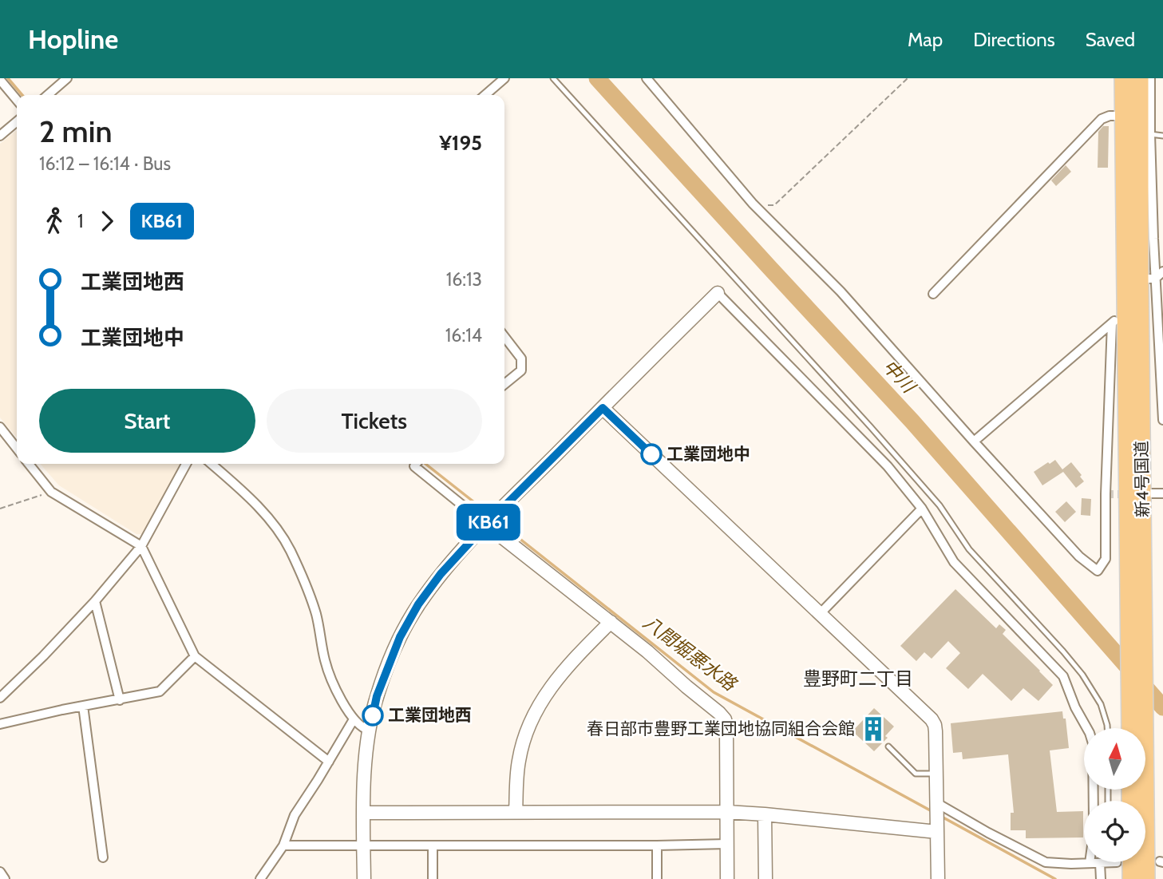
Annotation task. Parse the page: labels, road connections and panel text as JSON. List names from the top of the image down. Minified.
{"streets":{"highway":["新4号国道"]},"districts":["豊野町二丁目"],"water":["中川","八間堀悪水路"],"places":{"other":["工業団地中","工業団地西"],"building":["春日部市豊野工業団地協同組合会館"]},"lines":["bus line KB61"],"north":"top","page":{"header":"Hopline","nav":["Map","Directions","Saved"],"on_map":"KB61","heading":["2 min","16:12 – 16:14 · Bus","¥195"],"legs":["1","KB61"],"list":[{"name":"工業団地西","value":"16:13"},{"name":"工業団地中","value":"16:14"}],"buttons":["Start","Tickets"]}}
